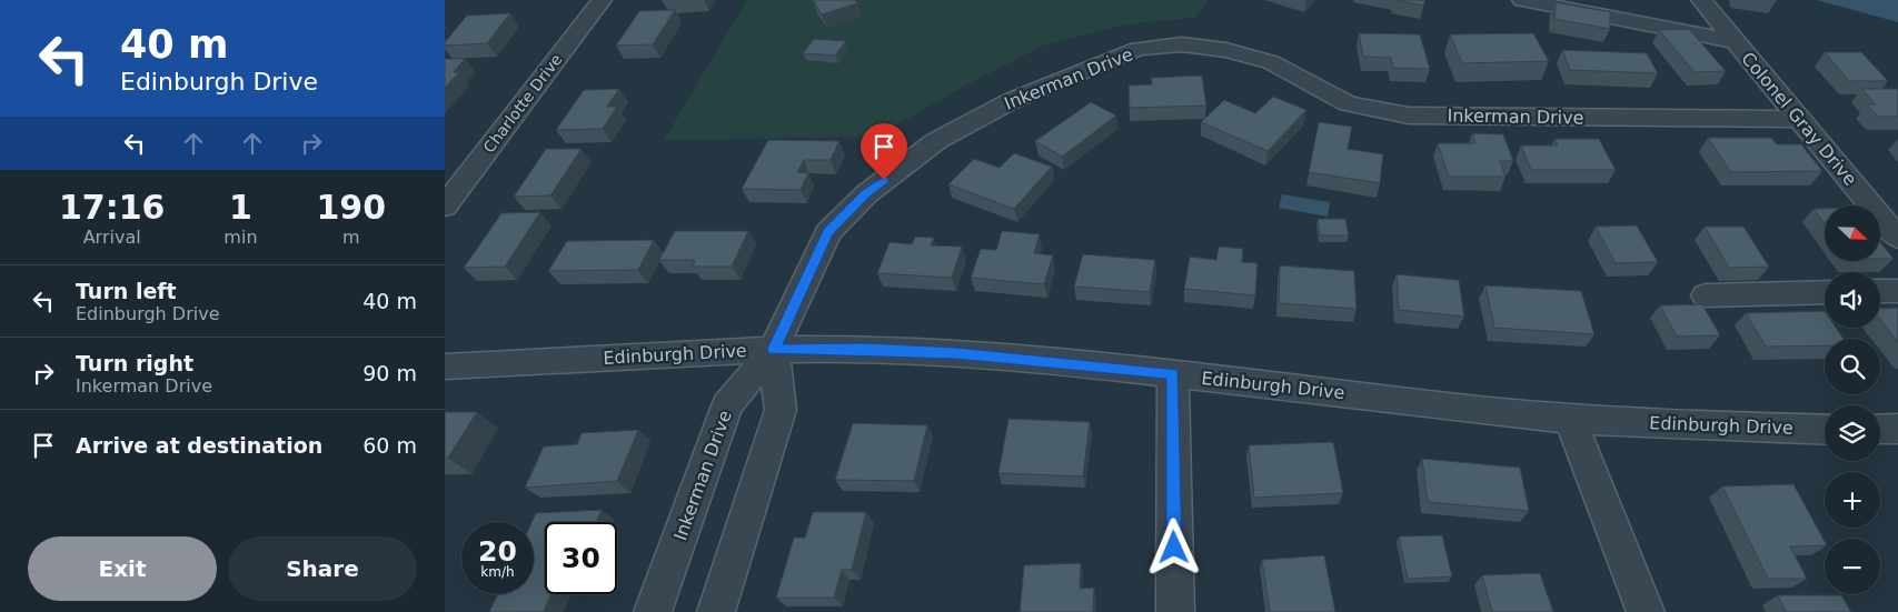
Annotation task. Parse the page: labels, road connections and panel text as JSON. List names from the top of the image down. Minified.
{"streets":{"street":["Inkerman Drive","Charlotte Drive","Colonel Gray Drive","Edinburgh Drive"]},"crossings":[["Inkerman Drive","Colonel Gray Drive"],["Inkerman Drive","Edinburgh Drive"]],"north":"bottom right","page":{"turn":["40 m","Edinburgh Drive"],"eta":["17:16","Arrival","1","min","190","m"],"map_buttons":["+","−"],"list":[{"name":"Turn left","note":"Edinburgh Drive","value":"40 m"},{"name":"Turn right","note":"Inkerman Drive","value":"90 m"},{"name":"Arrive at destination","value":"60 m"}],"speed":"20 km/h","limit":"30","buttons":["Exit","Share"]}}
